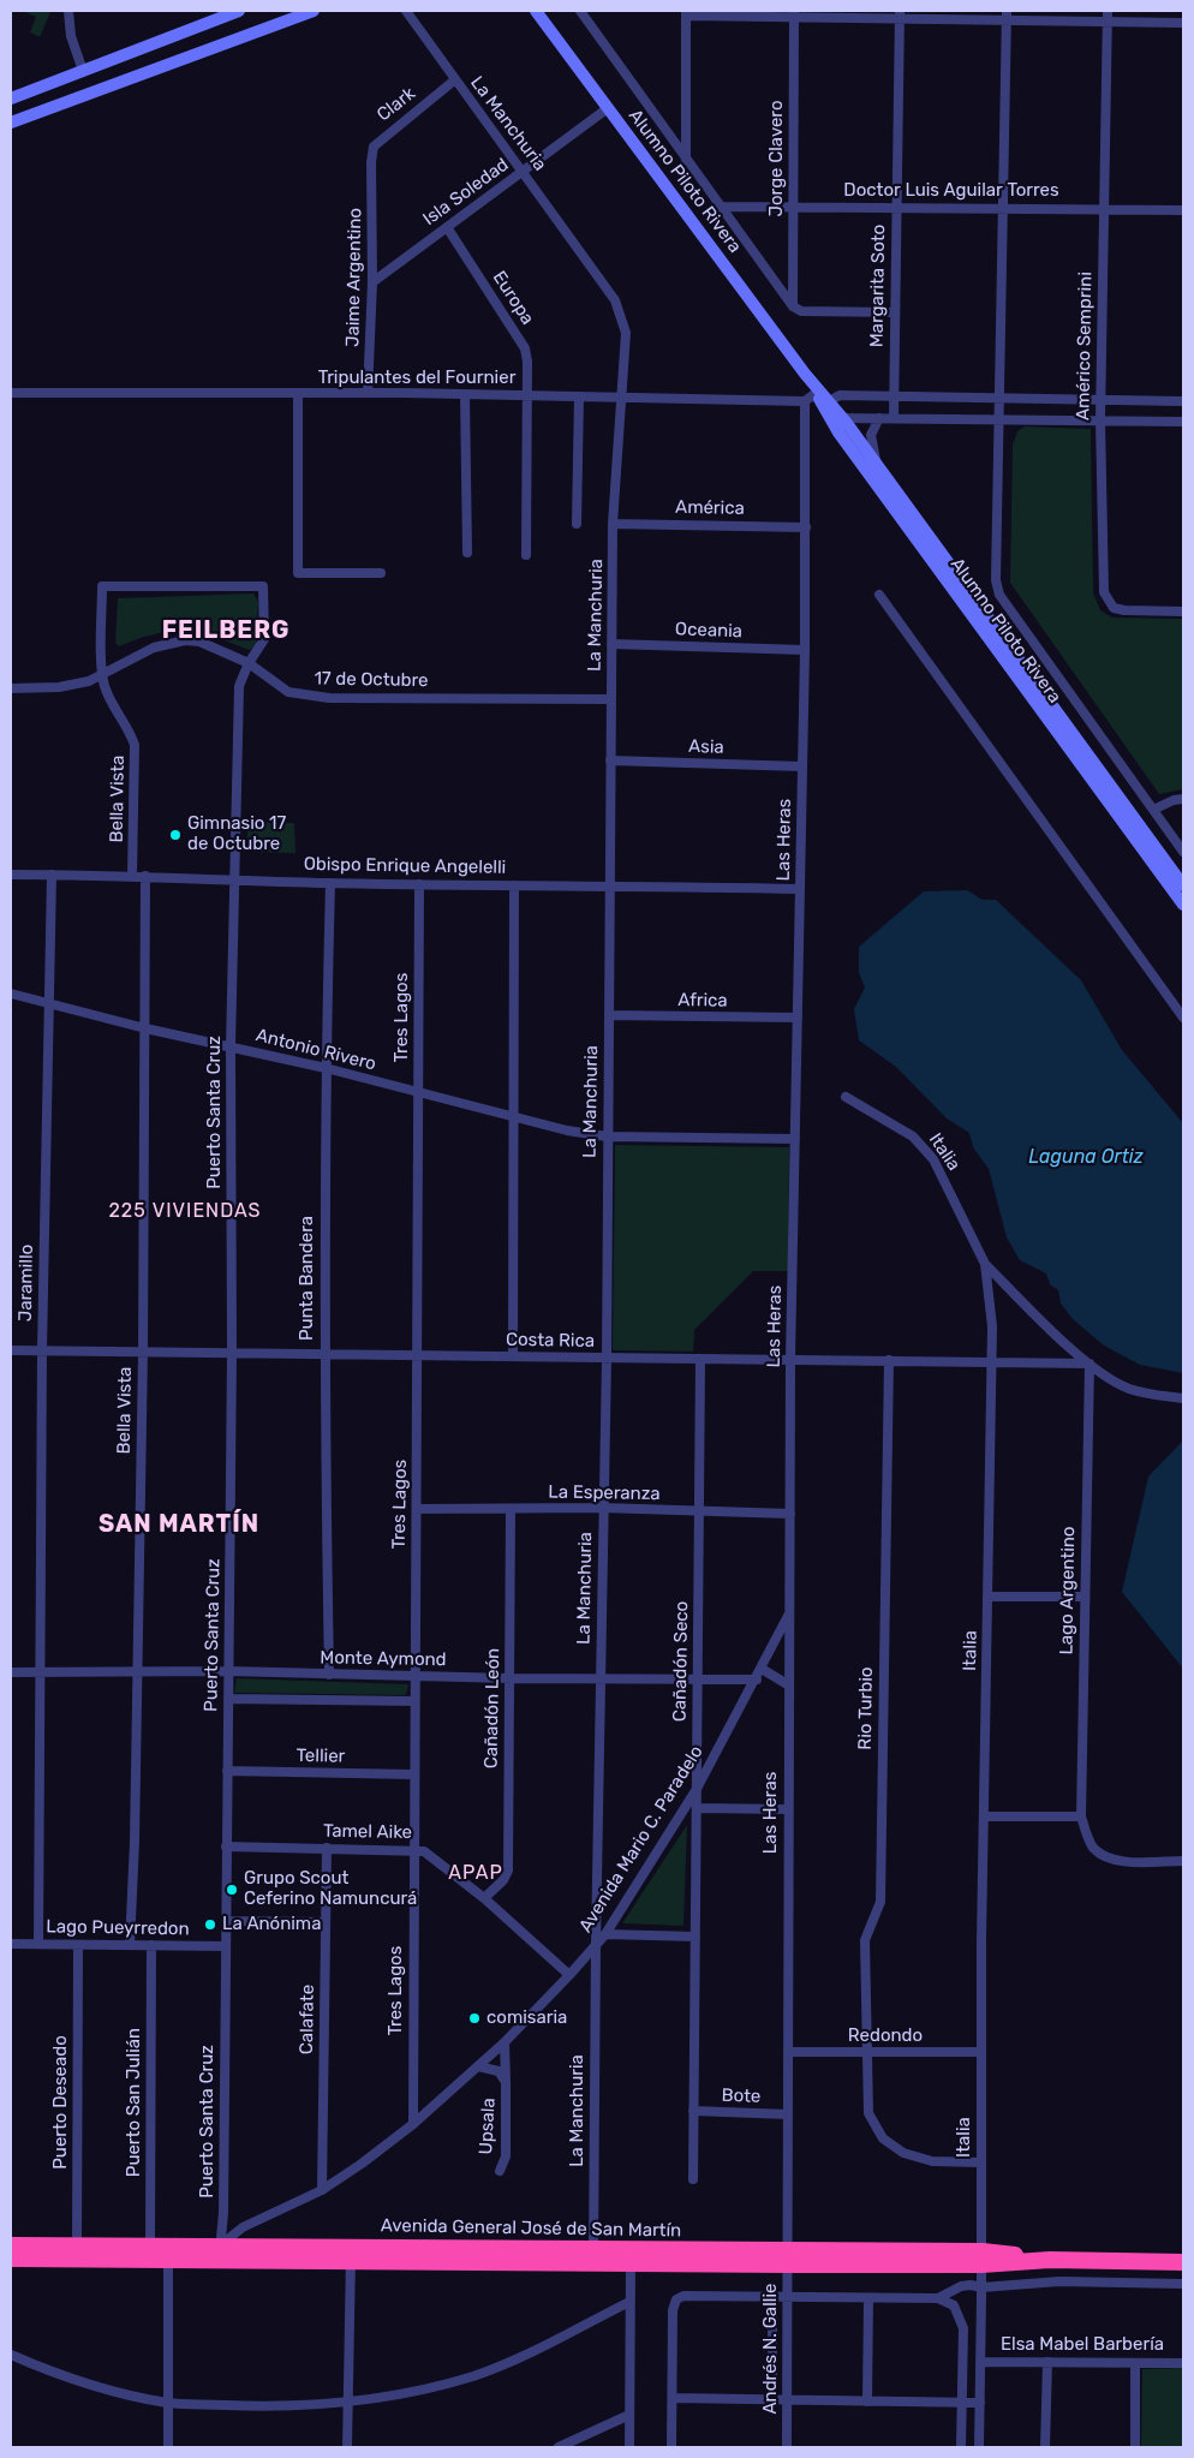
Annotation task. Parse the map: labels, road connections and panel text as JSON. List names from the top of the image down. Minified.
{"streets":{"highway":["Avenida General José de San Martín"],"main road":["Alumno Piloto Rivera"],"street":["Clark","La Manchuria","Jorge Clavero","Doctor Luis Aguilar Torres","Isla Soledad","Jaime Argentino","Margarita Soto","Europa","Américo Semprini","Tripulantes del Fournier","América","Oceania","17 de Octubre","Asia","Bella Vista","Las Heras","Obispo Enrique Angelelli","Africa","Tres Lagos","Antonio Rivero","Puerto Santa Cruz","Italia","Punta Bandera","Jaramillo","Costa Rica","La Esperanza","Lago Argentino","Monte Aymond","Cañadón Seco","Cañadón León","Rio Turbio","Tellier","Tamel Aike","Avenida Mario C. Paradelo","Lago Pueyrredon","Calafate","Redondo","Bote","Puerto Deseado","Puerto San Julián","Upsala","Elsa Mabel Barbería","Andrés N. Gallie"]},"crossings":[["Clark","La Manchuria"],["Clark","Jaime Argentino"],["La Manchuria","Isla Soledad"],["La Manchuria","Tripulantes del Fournier"],["La Manchuria","América"],["La Manchuria","Oceania"],["La Manchuria","17 de Octubre"],["La Manchuria","Asia"],["La Manchuria","Obispo Enrique Angelelli"],["La Manchuria","Africa"],["La Manchuria","Antonio Rivero"],["La Manchuria","Costa Rica"],["La Manchuria","La Esperanza"],["La Manchuria","Monte Aymond"],["La Manchuria","Avenida Mario C. Paradelo"],["La Manchuria","Avenida General José de San Martín"],["Jorge Clavero","Doctor Luis Aguilar Torres"],["Alumno Piloto Rivera","Isla Soledad"],["Doctor Luis Aguilar Torres","Margarita Soto"],["Doctor Luis Aguilar Torres","Américo Semprini"],["Isla Soledad","Jaime Argentino"],["Isla Soledad","Europa"],["Jaime Argentino","Tripulantes del Fournier"],["Europa","Tripulantes del Fournier"],["Tripulantes del Fournier","Las Heras"],["América","Las Heras"],["Oceania","Las Heras"],["17 de Octubre","Bella Vista"],["17 de Octubre","Puerto Santa Cruz"],["Asia","Las Heras"],["Bella Vista","Obispo Enrique Angelelli"],["Bella Vista","Antonio Rivero"],["Bella Vista","Puerto Santa Cruz"],["Bella Vista","Costa Rica"],["Bella Vista","Monte Aymond"],["Bella Vista","Lago Pueyrredon"],["Las Heras","Obispo Enrique Angelelli"],["Las Heras","Africa"],["Las Heras","Antonio Rivero"],["Las Heras","Costa Rica"],["Las Heras","La Esperanza"],["Las Heras","Avenida Mario C. Paradelo"],["Las Heras","Redondo"],["Las Heras","Bote"],["Las Heras","Avenida General José de San Martín"],["Las Heras","Andrés N. Gallie"],["Obispo Enrique Angelelli","Tres Lagos"],["Obispo Enrique Angelelli","Puerto Santa Cruz"],["Obispo Enrique Angelelli","Punta Bandera"],["Obispo Enrique Angelelli","Jaramillo"],["Tres Lagos","Antonio Rivero"],["Tres Lagos","Costa Rica"],["Tres Lagos","La Esperanza"],["Tres Lagos","Monte Aymond"],["Tres Lagos","Tellier"],["Tres Lagos","Tamel Aike"],["Tres Lagos","Avenida Mario C. Paradelo"],["Antonio Rivero","Puerto Santa Cruz"],["Antonio Rivero","Punta Bandera"],["Antonio Rivero","Jaramillo"],["Puerto Santa Cruz","Costa Rica"],["Puerto Santa Cruz","Monte Aymond"],["Puerto Santa Cruz","Tellier"],["Puerto Santa Cruz","Tamel Aike"],["Puerto Santa Cruz","Avenida Mario C. Paradelo"],["Puerto Santa Cruz","Lago Pueyrredon"],["Puerto Santa Cruz","Avenida General José de San Martín"],["Italia","Costa Rica"],["Italia","Rio Turbio"],["Italia","Redondo"],["Italia","Avenida General José de San Martín"],["Italia","Elsa Mabel Barbería"],["Punta Bandera","Costa Rica"],["Punta Bandera","Monte Aymond"],["Jaramillo","Costa Rica"],["Jaramillo","Monte Aymond"],["Jaramillo","Lago Pueyrredon"],["Costa Rica","Lago Argentino"],["Costa Rica","Cañadón Seco"],["Costa Rica","Rio Turbio"],["La Esperanza","Cañadón Seco"],["La Esperanza","Cañadón León"],["Monte Aymond","Cañadón Seco"],["Monte Aymond","Cañadón León"],["Monte Aymond","Avenida Mario C. Paradelo"],["Cañadón Seco","Avenida Mario C. Paradelo"],["Cañadón Seco","Bote"],["Cañadón León","Tamel Aike"],["Rio Turbio","Redondo"],["Tamel Aike","Avenida Mario C. Paradelo"],["Tamel Aike","Calafate"],["Avenida Mario C. Paradelo","Calafate"],["Avenida Mario C. Paradelo","Upsala"],["Avenida Mario C. Paradelo","Avenida General José de San Martín"],["Lago Pueyrredon","Puerto Deseado"],["Lago Pueyrredon","Puerto San Julián"],["Puerto Deseado","Avenida General José de San Martín"],["Puerto San Julián","Avenida General José de San Martín"],["Avenida General José de San Martín","Andrés N. Gallie"]],"districts":["FEILBERG","225 VIVIENDAS","SAN MARTÍN","APAP"],"water":["Laguna Ortiz"],"places":["Gimnasio 17 de Octubre","Grupo Scout Ceferino Namuncurá","La Anónima","comisaria"]}
